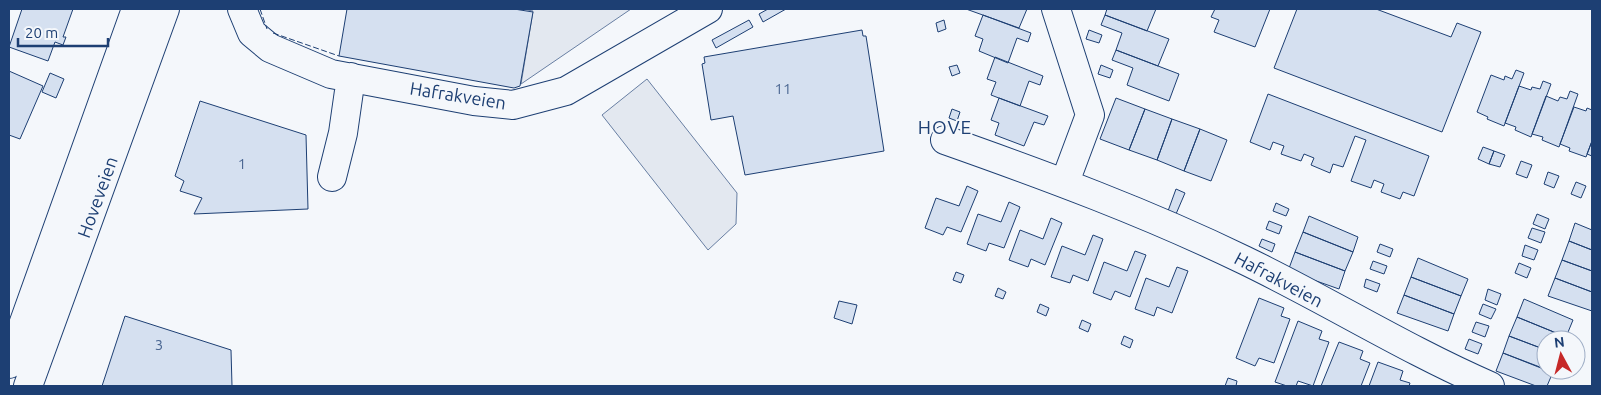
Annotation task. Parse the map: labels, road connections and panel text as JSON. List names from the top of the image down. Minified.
{"streets":{"street":["Hafrakveien","Hoveveien"]},"districts":["HOVE"],"house_numbers":["11","1","3"],"scale_bar":"20 m","north":"top"}
